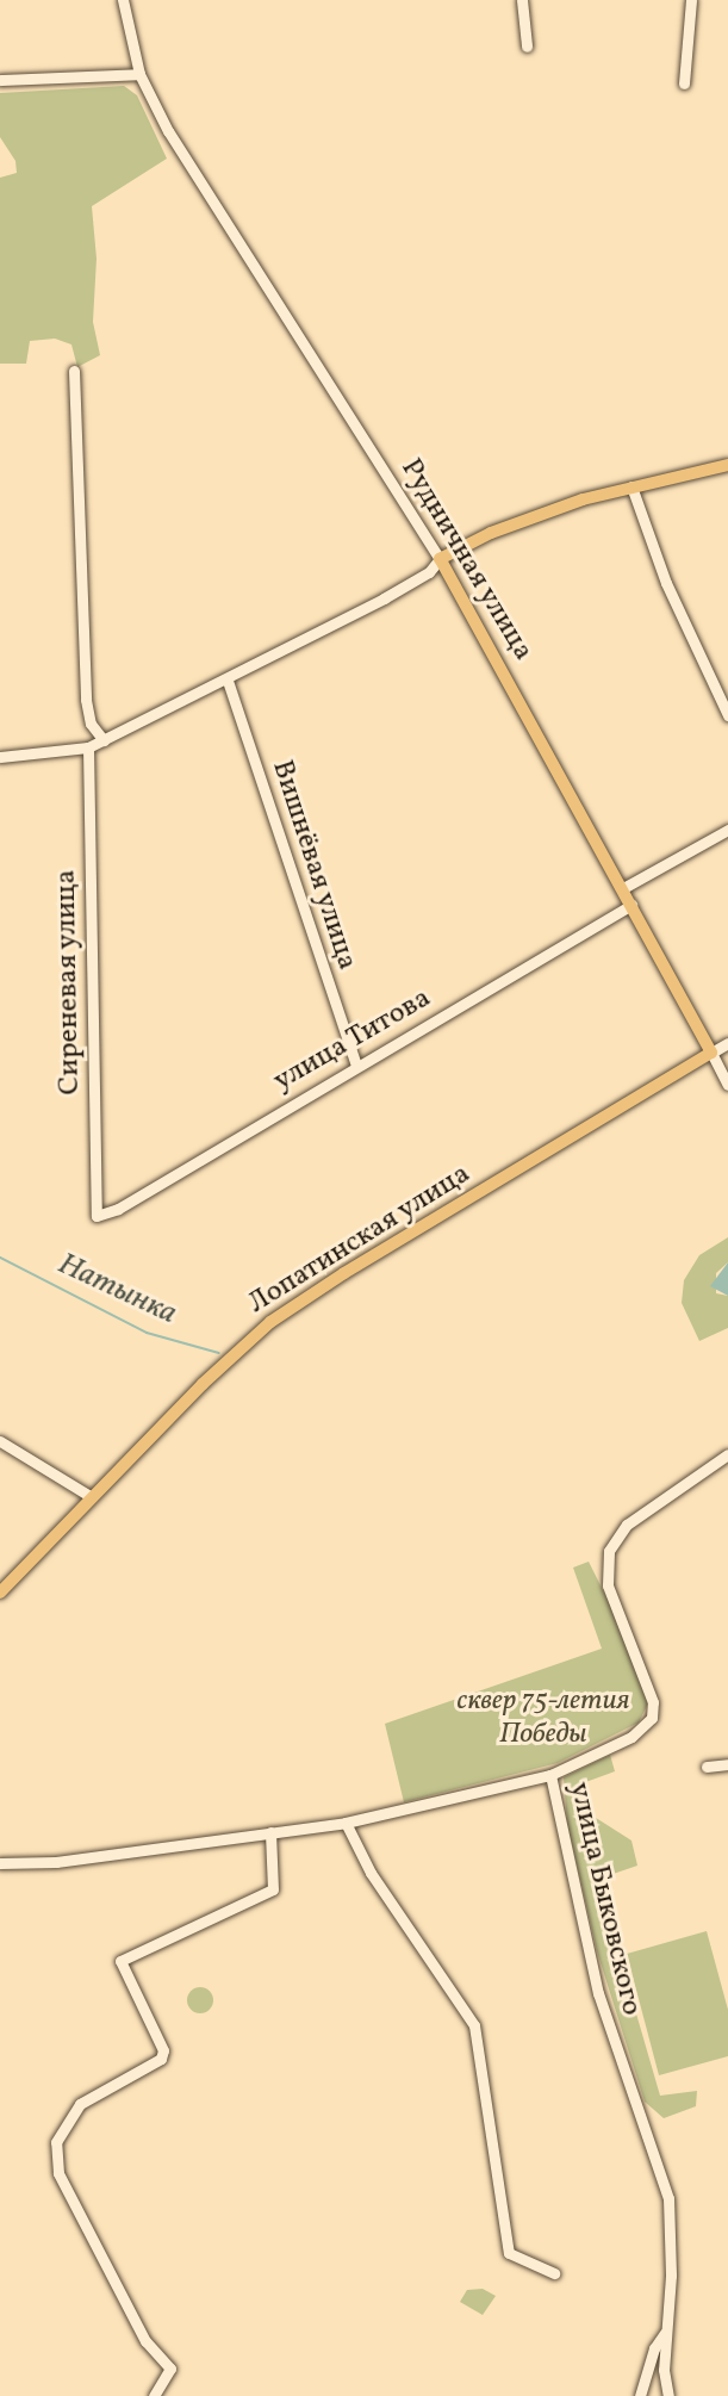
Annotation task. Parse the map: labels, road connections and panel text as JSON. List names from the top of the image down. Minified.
{"streets":{"main road":["Рудничная улица","Лопатинская улица"],"street":["Вишнёвая улица","Сиреневая улица","улица Титова","улица Быковского"]},"crossings":[["Рудничная улица","улица Титова"],["Рудничная улица","Лопатинская улица"],["Вишнёвая улица","улица Титова"],["Сиреневая улица","улица Титова"]],"water":["Натынка"],"parks":["сквер 75-летия Победы"]}
